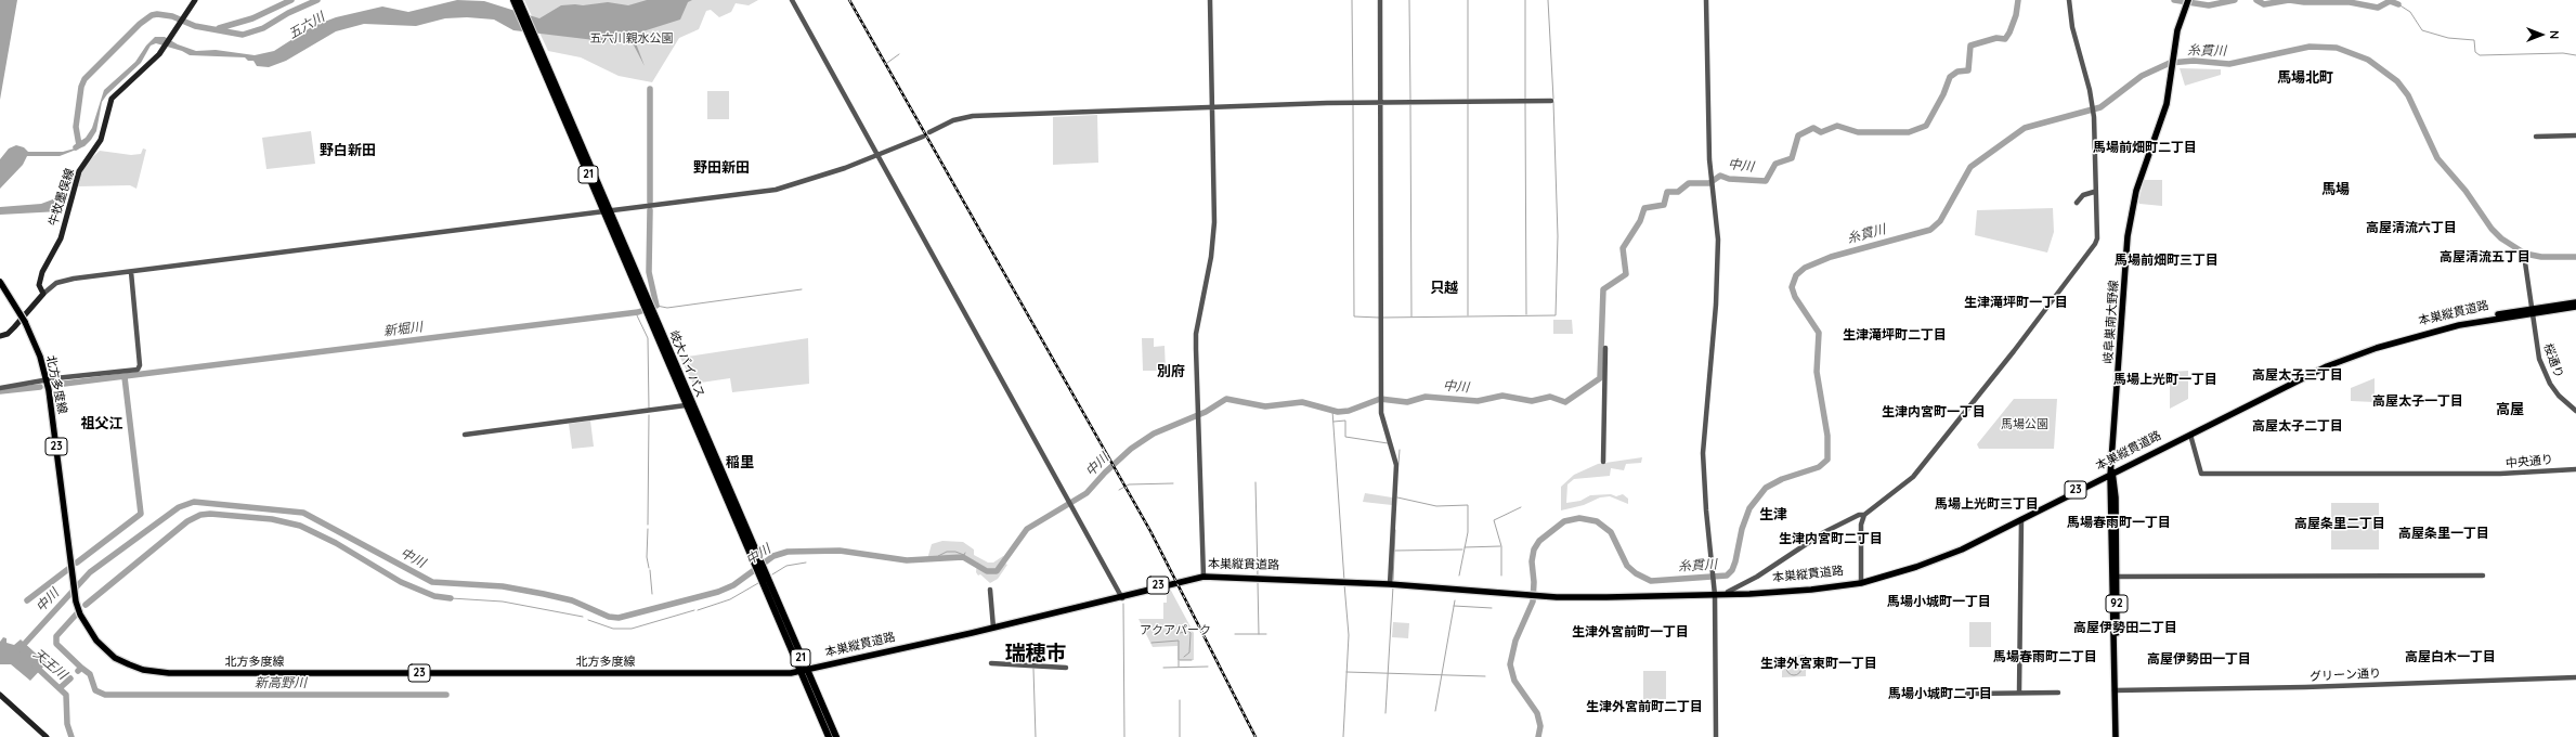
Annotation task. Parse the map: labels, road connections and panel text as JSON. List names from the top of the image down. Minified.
{"streets":{"highway":["21","岐大バイパス"],"main road":["牛牧墨俣線","本巣縦貫道路","岐阜巣南大野線","北方多度線","23","92"],"street":["桜通り","中央通り","グリーン通り"]},"crossings":[["本巣縦貫道路","岐阜巣南大野線"],["本巣縦貫道路","桜通り"],["本巣縦貫道路","岐大バイパス"],["本巣縦貫道路","北方多度線"],["本巣縦貫道路","中央通り"],["岐阜巣南大野線","グリーン通り"],["岐大バイパス","北方多度線"]],"districts":["馬場北町","馬場前畑町二丁目","野白新田","野田新田","馬場","高屋清流六丁目","高屋清流五丁目","馬場前畑町三丁目","只越","生津滝坪町一丁目","生津滝坪町二丁目","別府","高屋太子三丁目","馬場上光町一丁目","高屋太子一丁目","高屋","生津内宮町一丁目","祖父江","高屋太子二丁目","稲里","馬場上光町三丁目","生津","馬場春雨町一丁目","高屋条里二丁目","高屋条里一丁目","生津内宮町二丁目","馬場小城町一丁目","高屋伊勢田二丁目","生津外宮前町一丁目","瑞穂市","馬場春雨町二丁目","高屋白木一丁目","高屋伊勢田一丁目","生津外宮東町一丁目","馬場小城町二丁目","生津外宮前町二丁目"],"water":["五六川","糸貫川","中川","新堀川","天王川","新高野川"],"parks":["五六川親水公園","馬場公園","アクアパーク"],"north":"right"}
